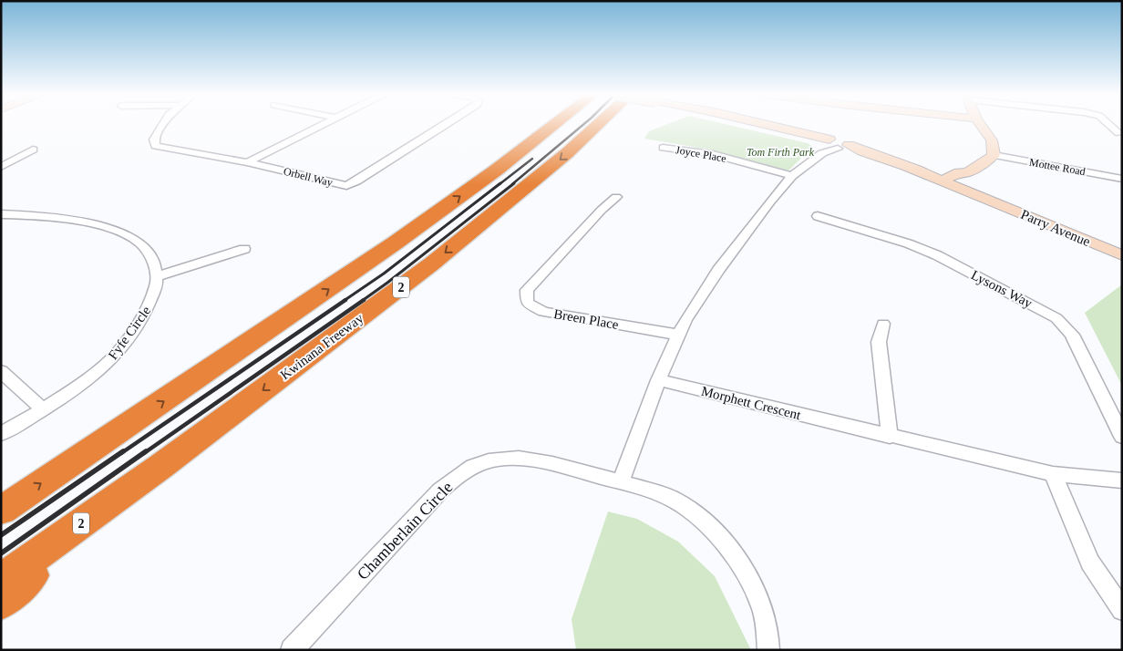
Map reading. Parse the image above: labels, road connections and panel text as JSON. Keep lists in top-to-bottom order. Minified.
{"streets":{"highway":["2","Kwinana Freeway"],"main road":["Parry Avenue"],"street":["Joyce Place","Mottee Road","Orbell Way","Lysons Way","Breen Place","Fyfe Circle","Morphett Crescent","Chamberlain Circle"]},"parks":["Tom Firth Park"]}
